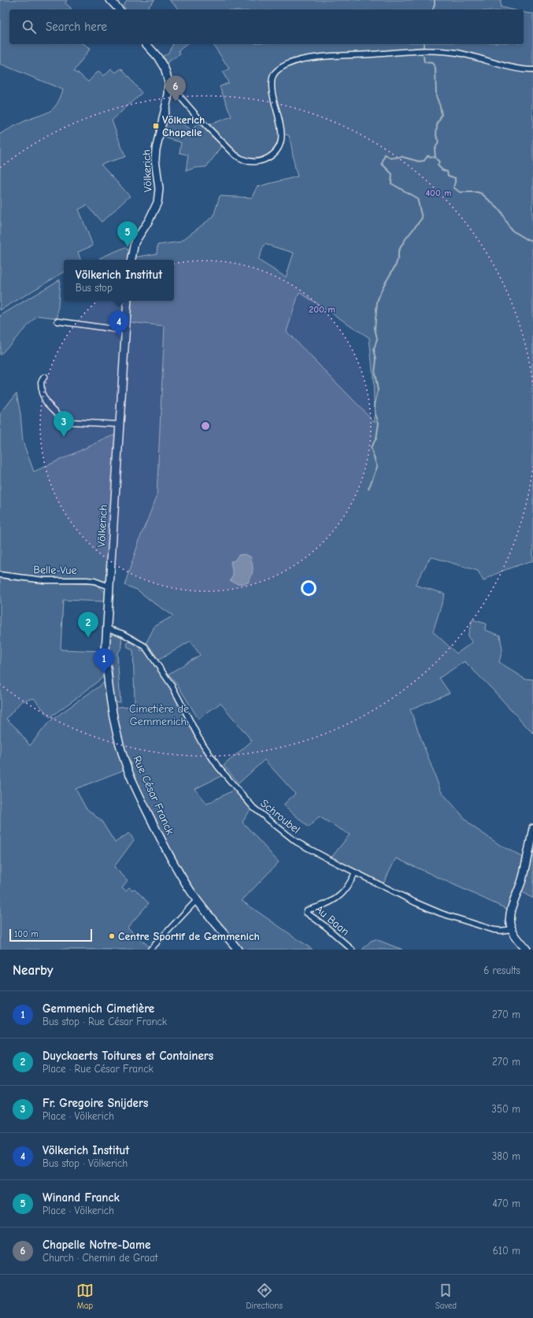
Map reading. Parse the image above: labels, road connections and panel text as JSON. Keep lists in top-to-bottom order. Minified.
{"streets":{"main road":["Völkerich","Rue César Franck"],"street":["Belle-Vue","Schroubel","Au Baan"]},"crossings":[["Völkerich","Belle-Vue"],["Völkerich","Rue César Franck"],["Völkerich","Schroubel"],["Rue César Franck","Schroubel"],["Schroubel","Au Baan"]],"parks":["Cimetière de Gemmenich."],"places":{"transit":["Völkerich Chapelle"],"other":["Centre Sportif de Gemmenich"]},"scale_bar":"100 m","page":{"search":"Search here","pins":["6","5","4","3","2","1"],"popup":["Völkerich Institut","Bus stop"],"scale":"100 m","heading":["Nearby","6 results"],"list":[{"mark":"1","name":"Gemmenich Cimetière","note":"Bus stop · Rue César Franck","value":"270 m"},{"mark":"2","name":"Duyckaerts Toitures et Containers","note":"Place · Rue César Franck","value":"270 m"},{"mark":"3","name":"Fr. Gregoire Snijders","note":"Place · Völkerich","value":"350 m"},{"mark":"4","name":"Völkerich Institut","note":"Bus stop · Völkerich","value":"380 m"},{"mark":"5","name":"Winand Franck","note":"Place · Völkerich","value":"470 m"},{"mark":"6","name":"Chapelle Notre-Dame","note":"Church · Chemin de Graat","value":"610 m"}],"nav":["Map","Directions","Saved"]},"rings":["400 m","200 m"]}
